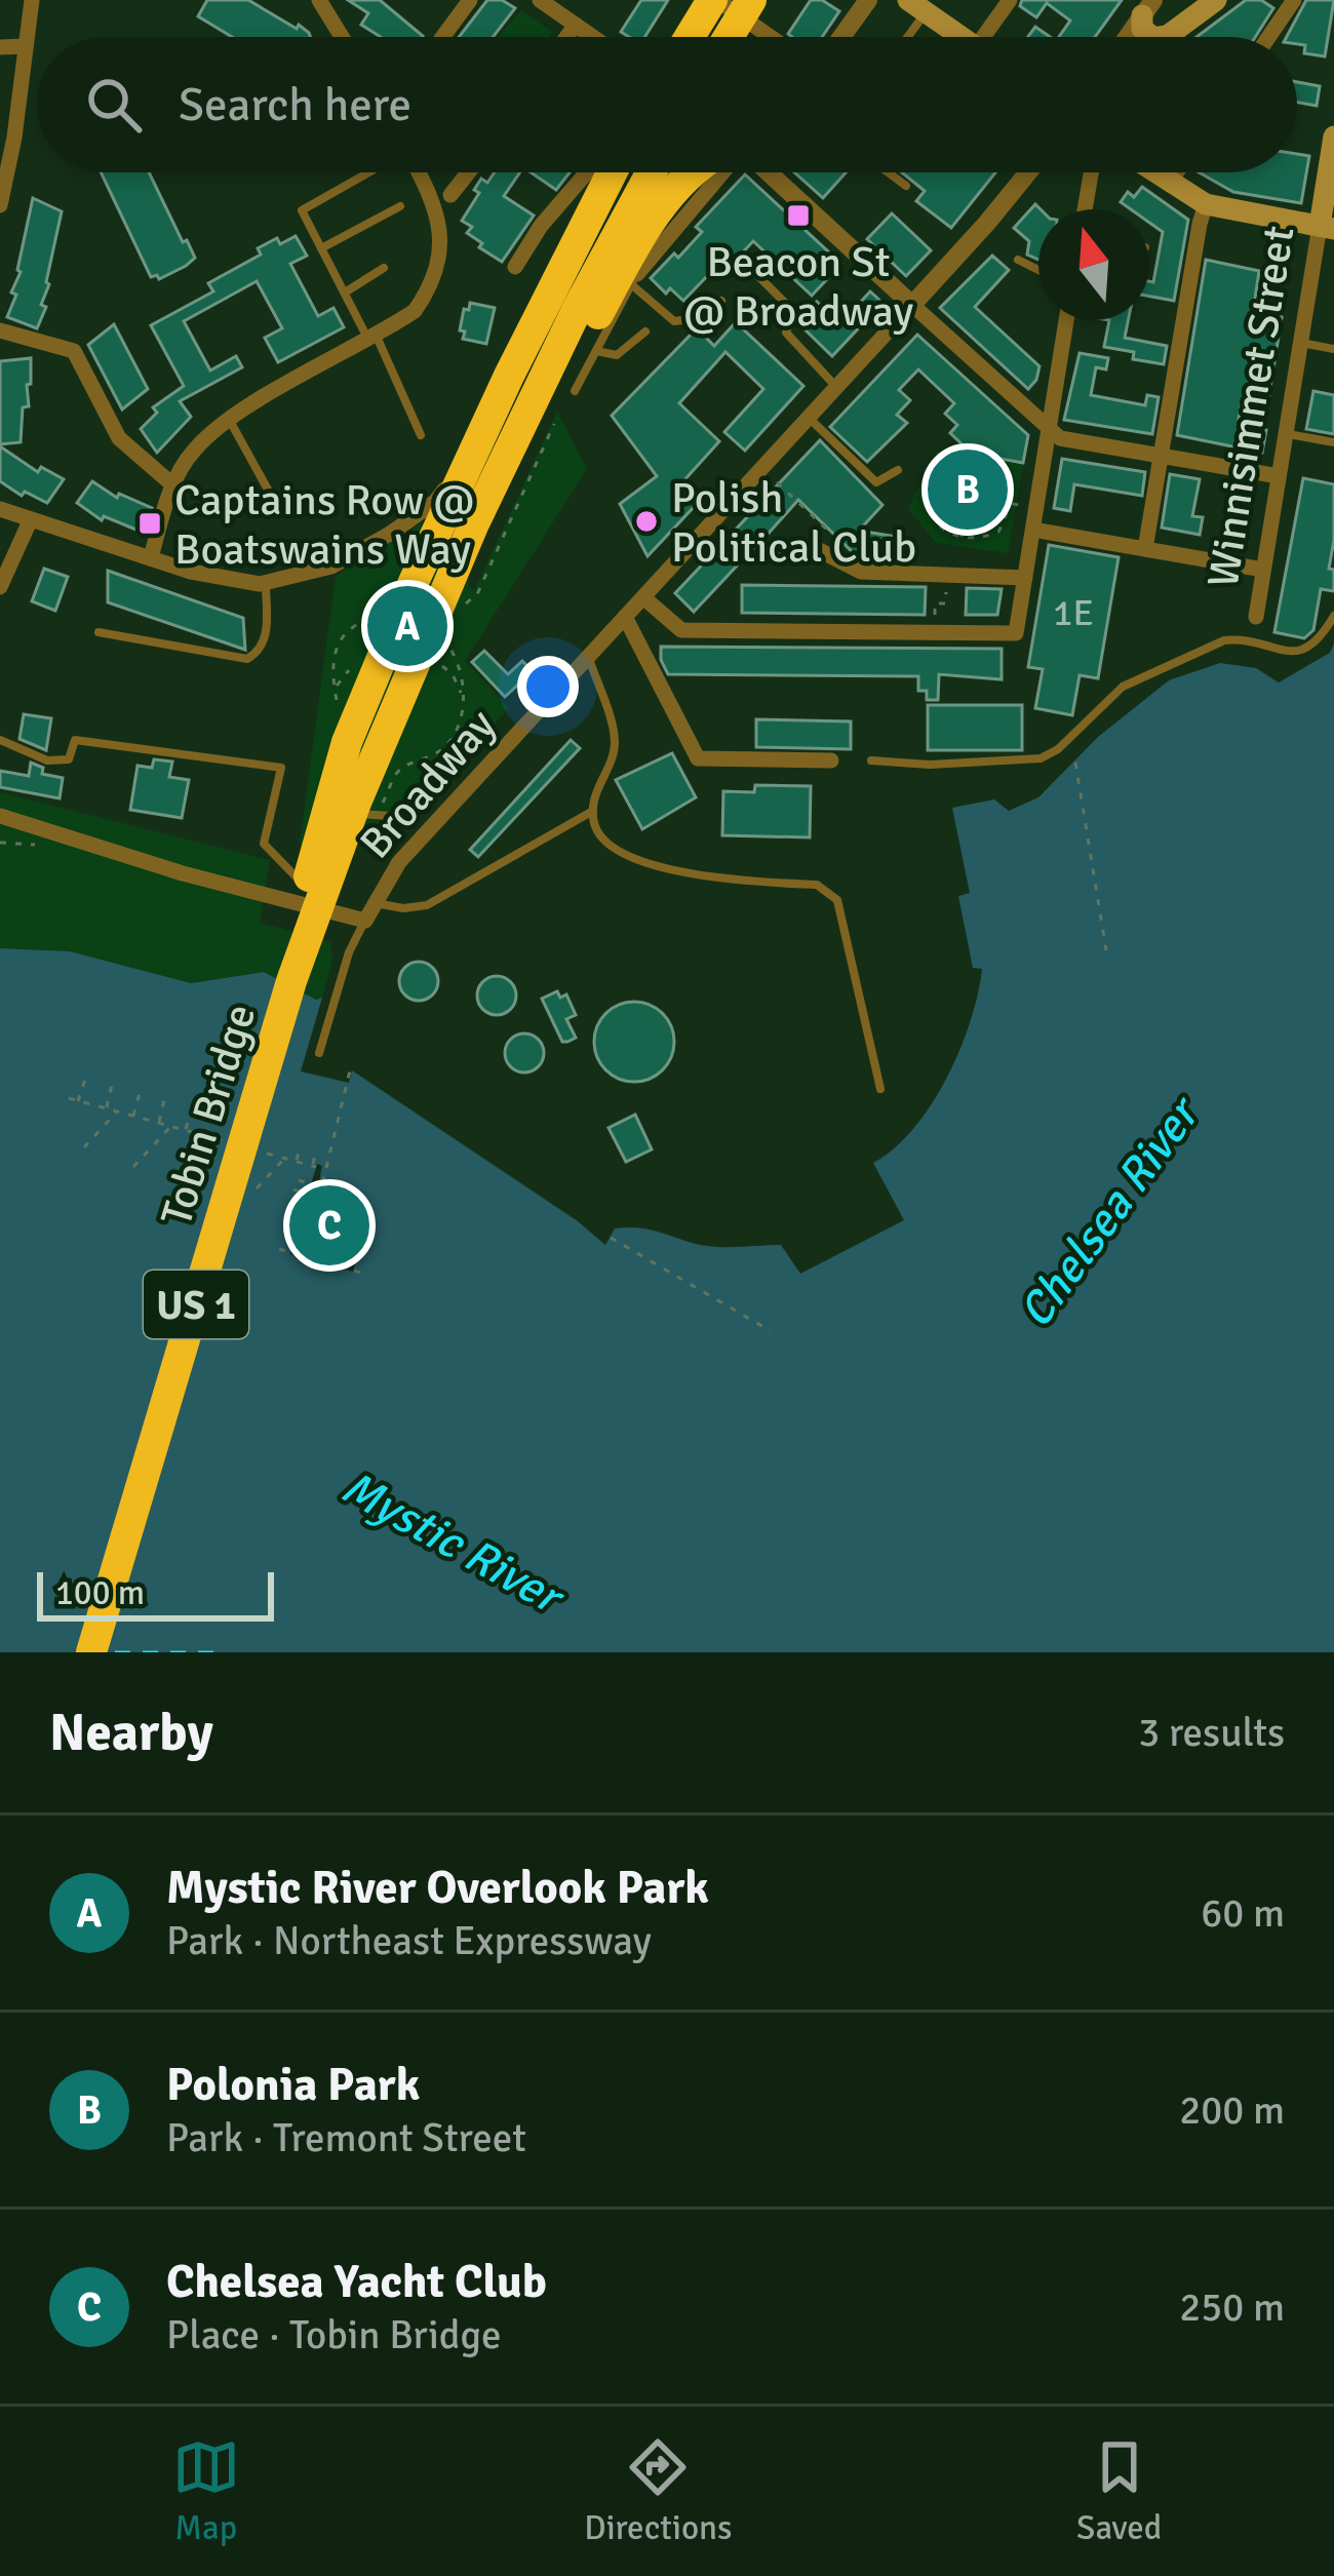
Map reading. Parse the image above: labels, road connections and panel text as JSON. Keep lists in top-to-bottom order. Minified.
{"streets":{"highway":["Tobin Bridge","US 1"],"main road":["Winnisimmet Street"],"street":["Broadway"]},"crossings":[["Tobin Bridge","US 1"]],"water":["Chelsea River","Mystic River"],"places":{"transit":["Beacon St @ Broadway","Captains Row @ Boatswains Way"],"other":["Polish Political Club"]},"house_numbers":["1E"],"scale_bar":"100 m","north":"top","page":{"search":"Search here","pins":["B","A","C"],"scale":"100 m","heading":["Nearby","3 results"],"list":[{"mark":"A","name":"Mystic River Overlook Park","note":"Park · Northeast Expressway","value":"60 m"},{"mark":"B","name":"Polonia Park","note":"Park · Tremont Street","value":"200 m"},{"mark":"C","name":"Chelsea Yacht Club","note":"Place · Tobin Bridge","value":"250 m"}],"nav":["Map","Directions","Saved"]}}
